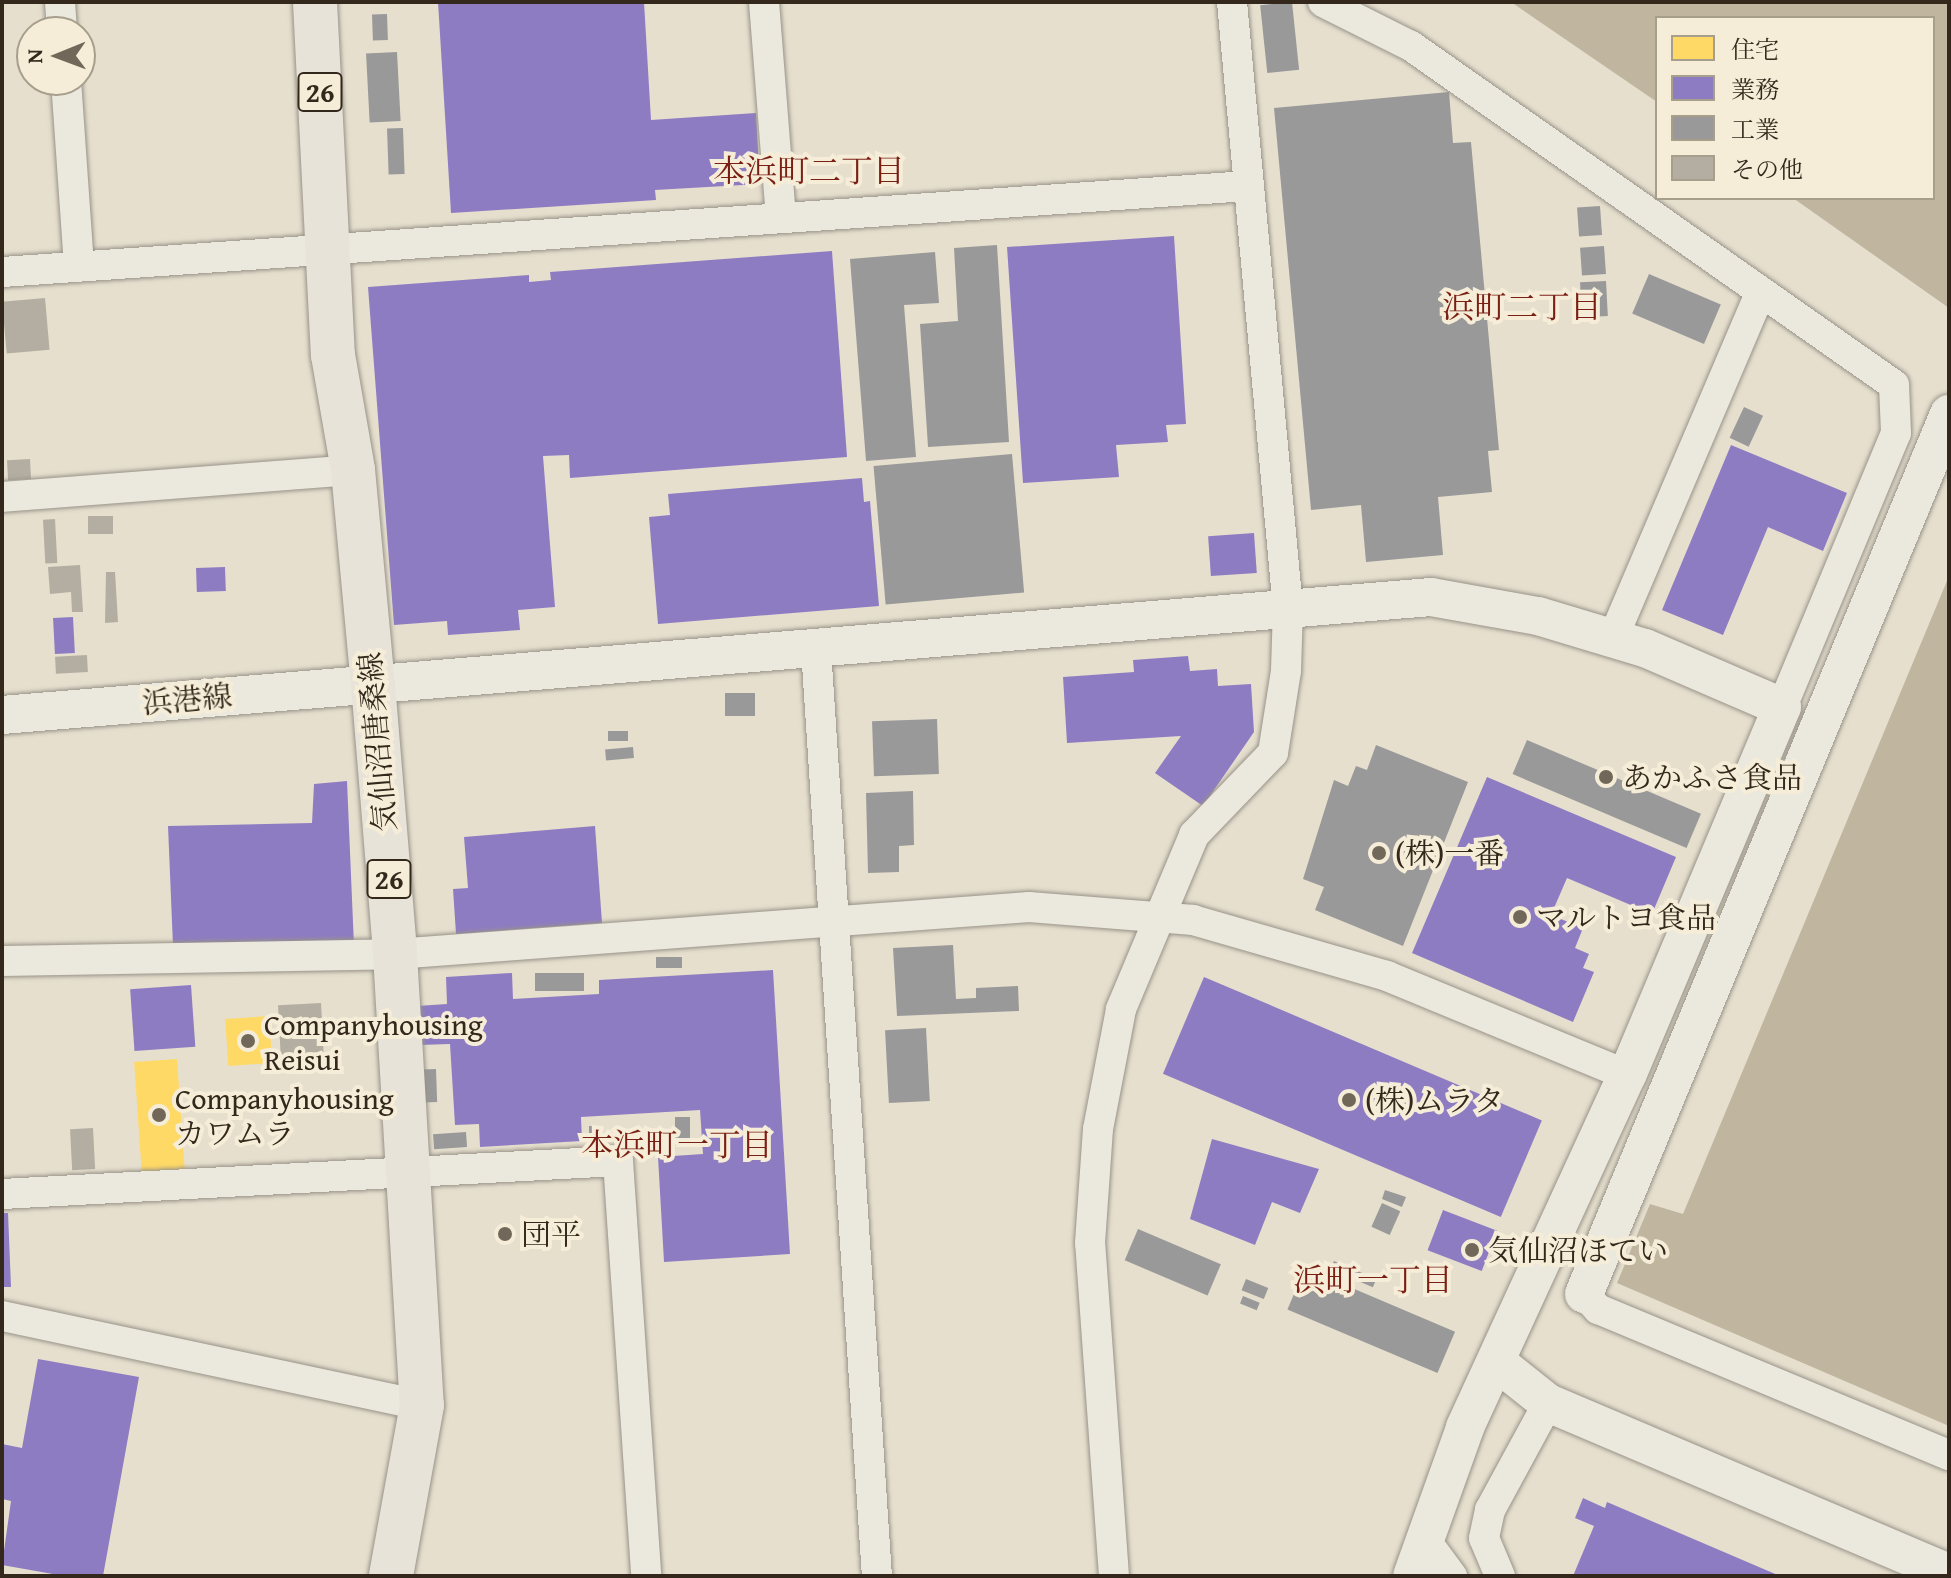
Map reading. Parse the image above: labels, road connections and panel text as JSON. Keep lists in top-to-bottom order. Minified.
{"streets":{"main road":["26","気仙沼唐桑線"],"street":["浜港線"]},"crossings":[["浜港線","気仙沼唐桑線"]],"districts":["本浜町二丁目","浜町二丁目","本浜町一丁目","浜町一丁目"],"places":["あかふさ食品","(株)一番","マルトヨ食品","Companyhousing Reisui","(株)ムラタ","Companyhousing カワムラ","団平","気仙沼ほてい"],"legend":["住宅","業務","工業","その他"],"north":"left"}
